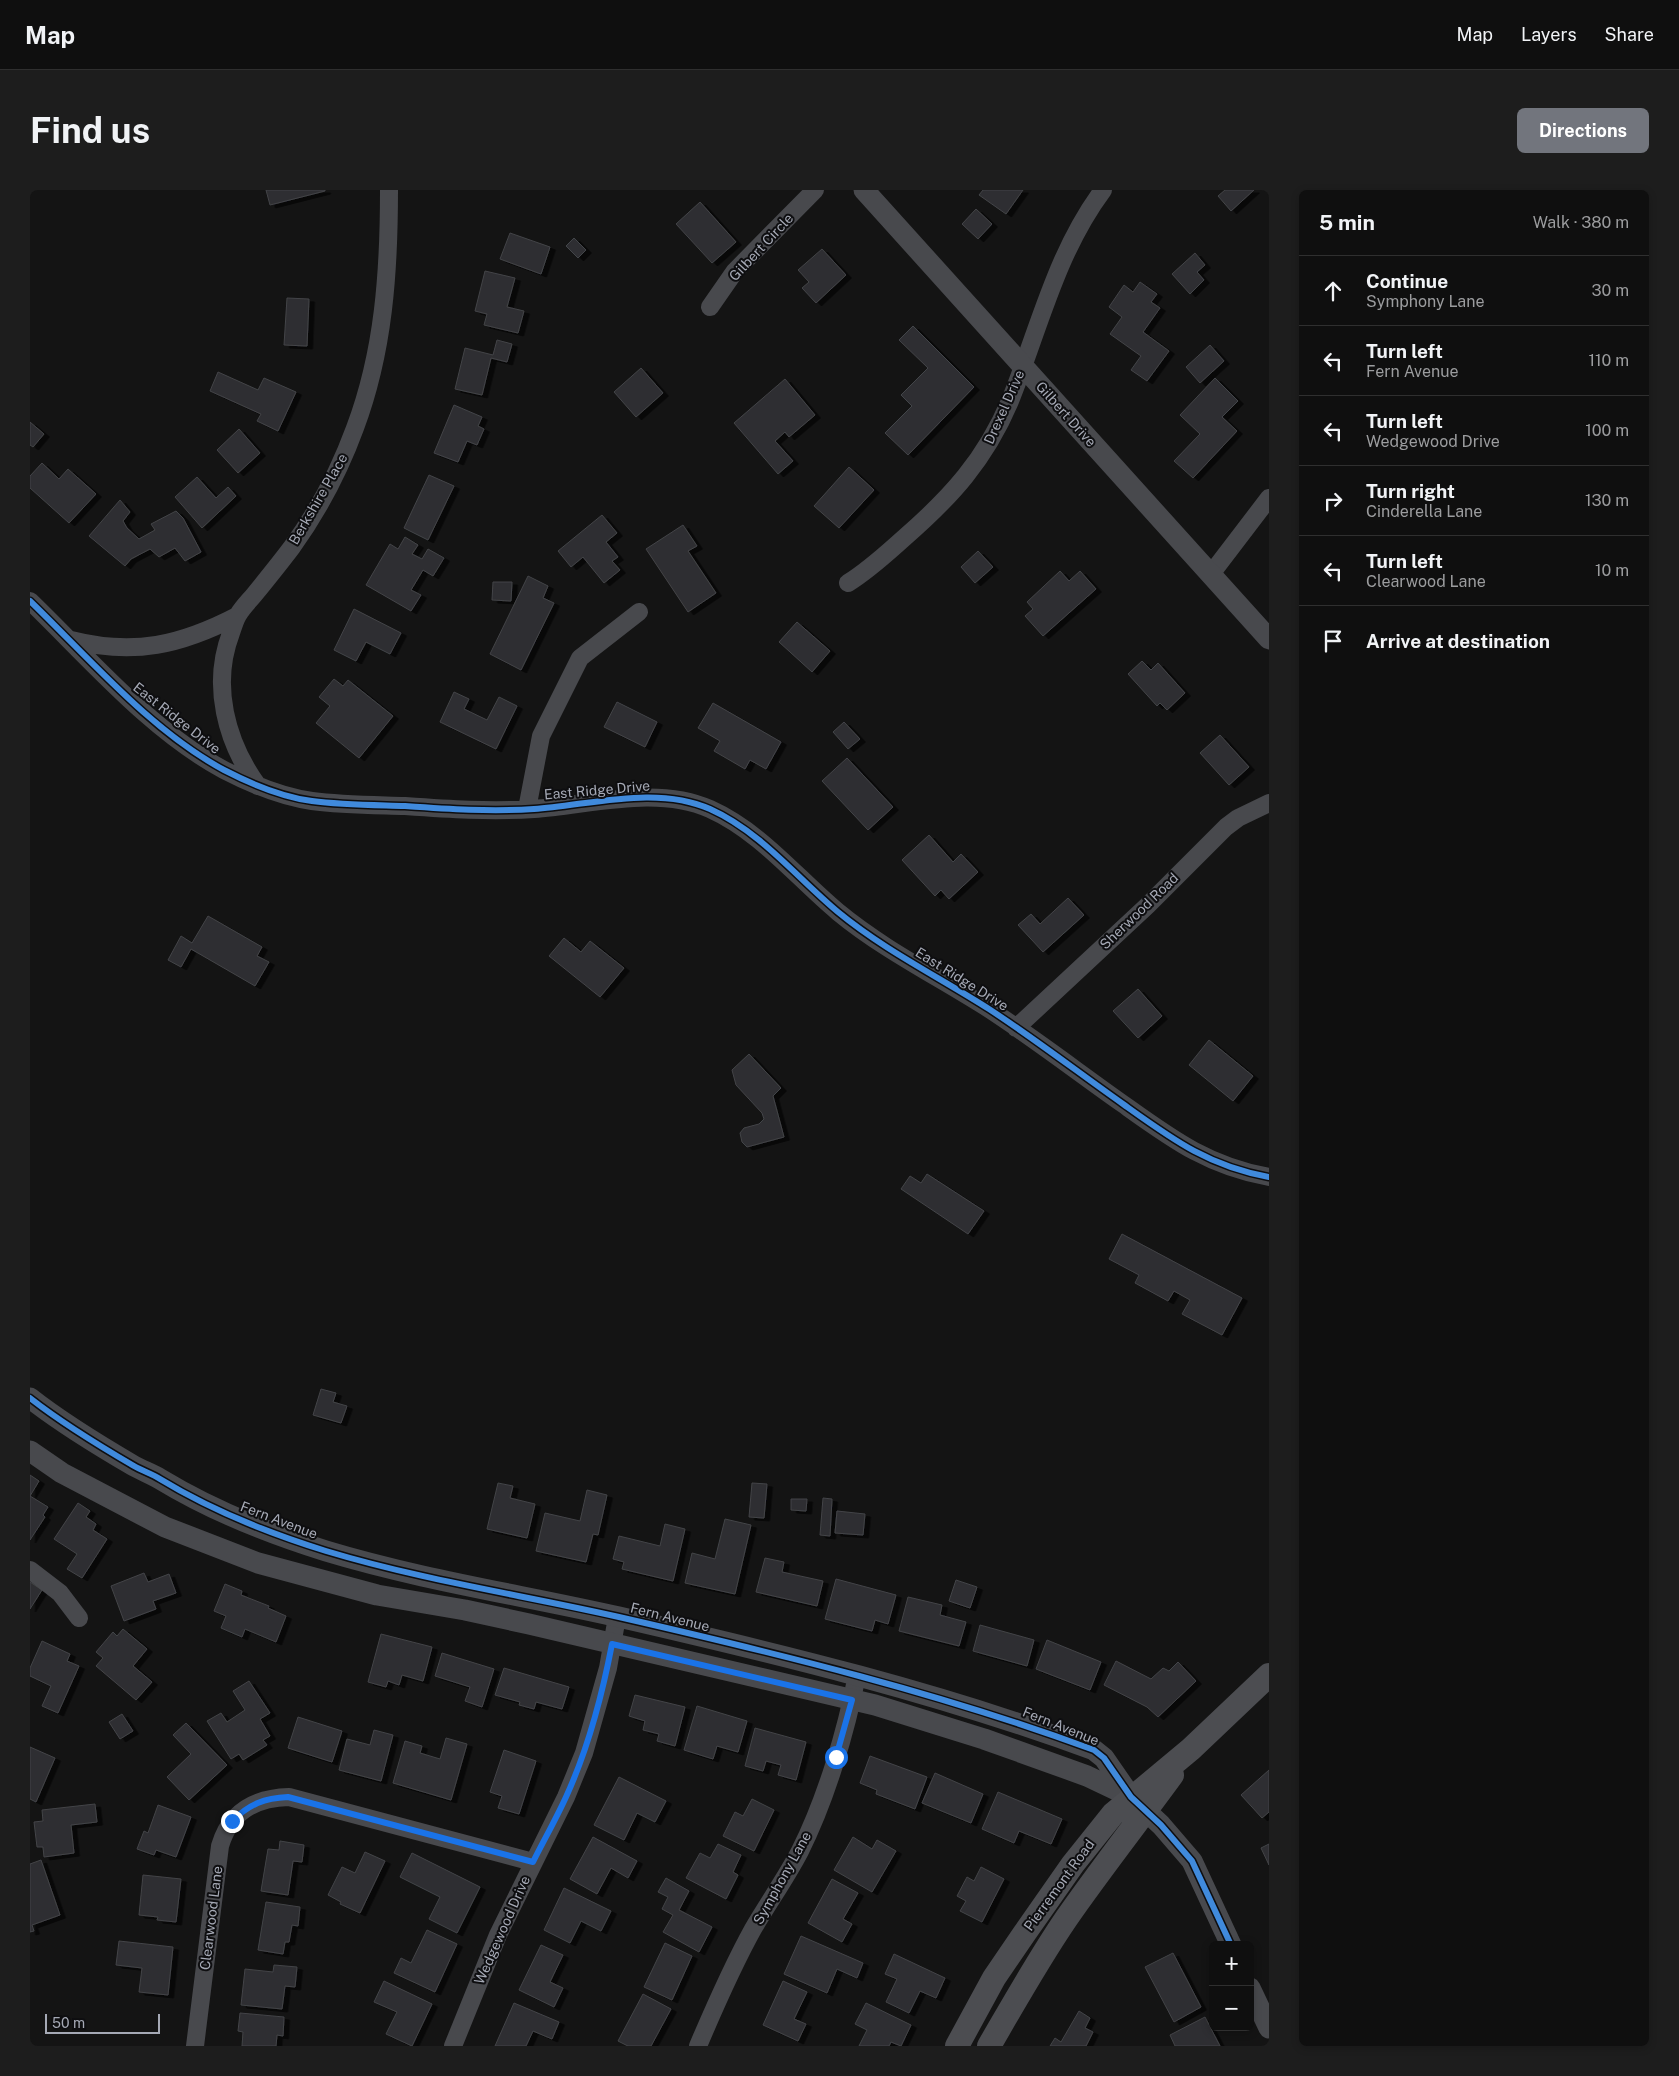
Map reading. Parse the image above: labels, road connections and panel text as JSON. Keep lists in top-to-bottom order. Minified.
{"streets":{"main road":["Pierremont Road"],"street":["Gilbert Circle","Drexel Drive","Gilbert Drive","Berkshire Place","East Ridge Drive","Sherwood Road","Fern Avenue","Symphony Lane","Clearwood Lane","Wedgewood Drive"]},"crossings":[["Drexel Drive","Gilbert Drive"],["Berkshire Place","East Ridge Drive"],["East Ridge Drive","Sherwood Road"],["Fern Avenue","Symphony Lane"],["Fern Avenue","Pierremont Road"],["Fern Avenue","Wedgewood Drive"],["Clearwood Lane","Wedgewood Drive"]],"scale_bar":"50 m","page":{"header":"Map","nav":["Map","Layers","Share"],"buttons":"Directions","title":"Find us","heading":["5 min","Walk · 380 m"],"list":[["Continue","Symphony Lane","30 m"],["Turn left","Fern Avenue","110 m"],["Turn left","Wedgewood Drive","100 m"],["Turn right","Cinderella Lane","130 m"],["Turn left","Clearwood Lane","10 m"],"Arrive at destination"],"map_buttons":["+","−"],"scale":"50 m"}}
